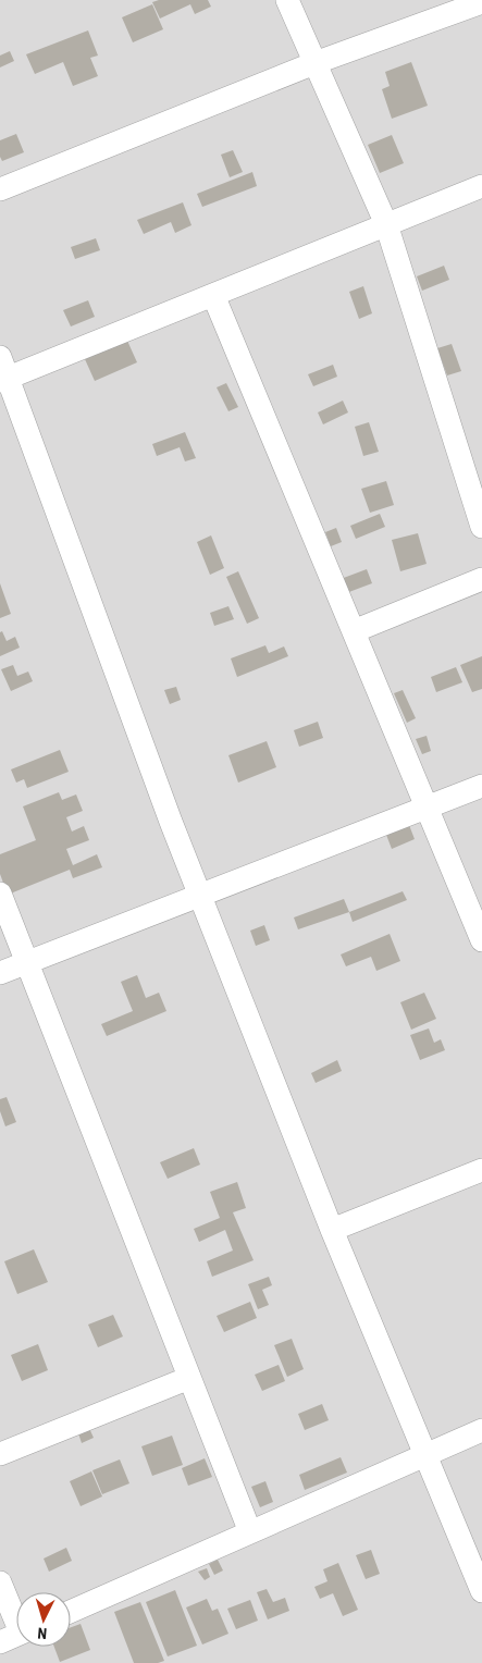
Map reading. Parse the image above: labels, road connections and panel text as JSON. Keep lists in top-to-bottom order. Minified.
{"north":"bottom"}
